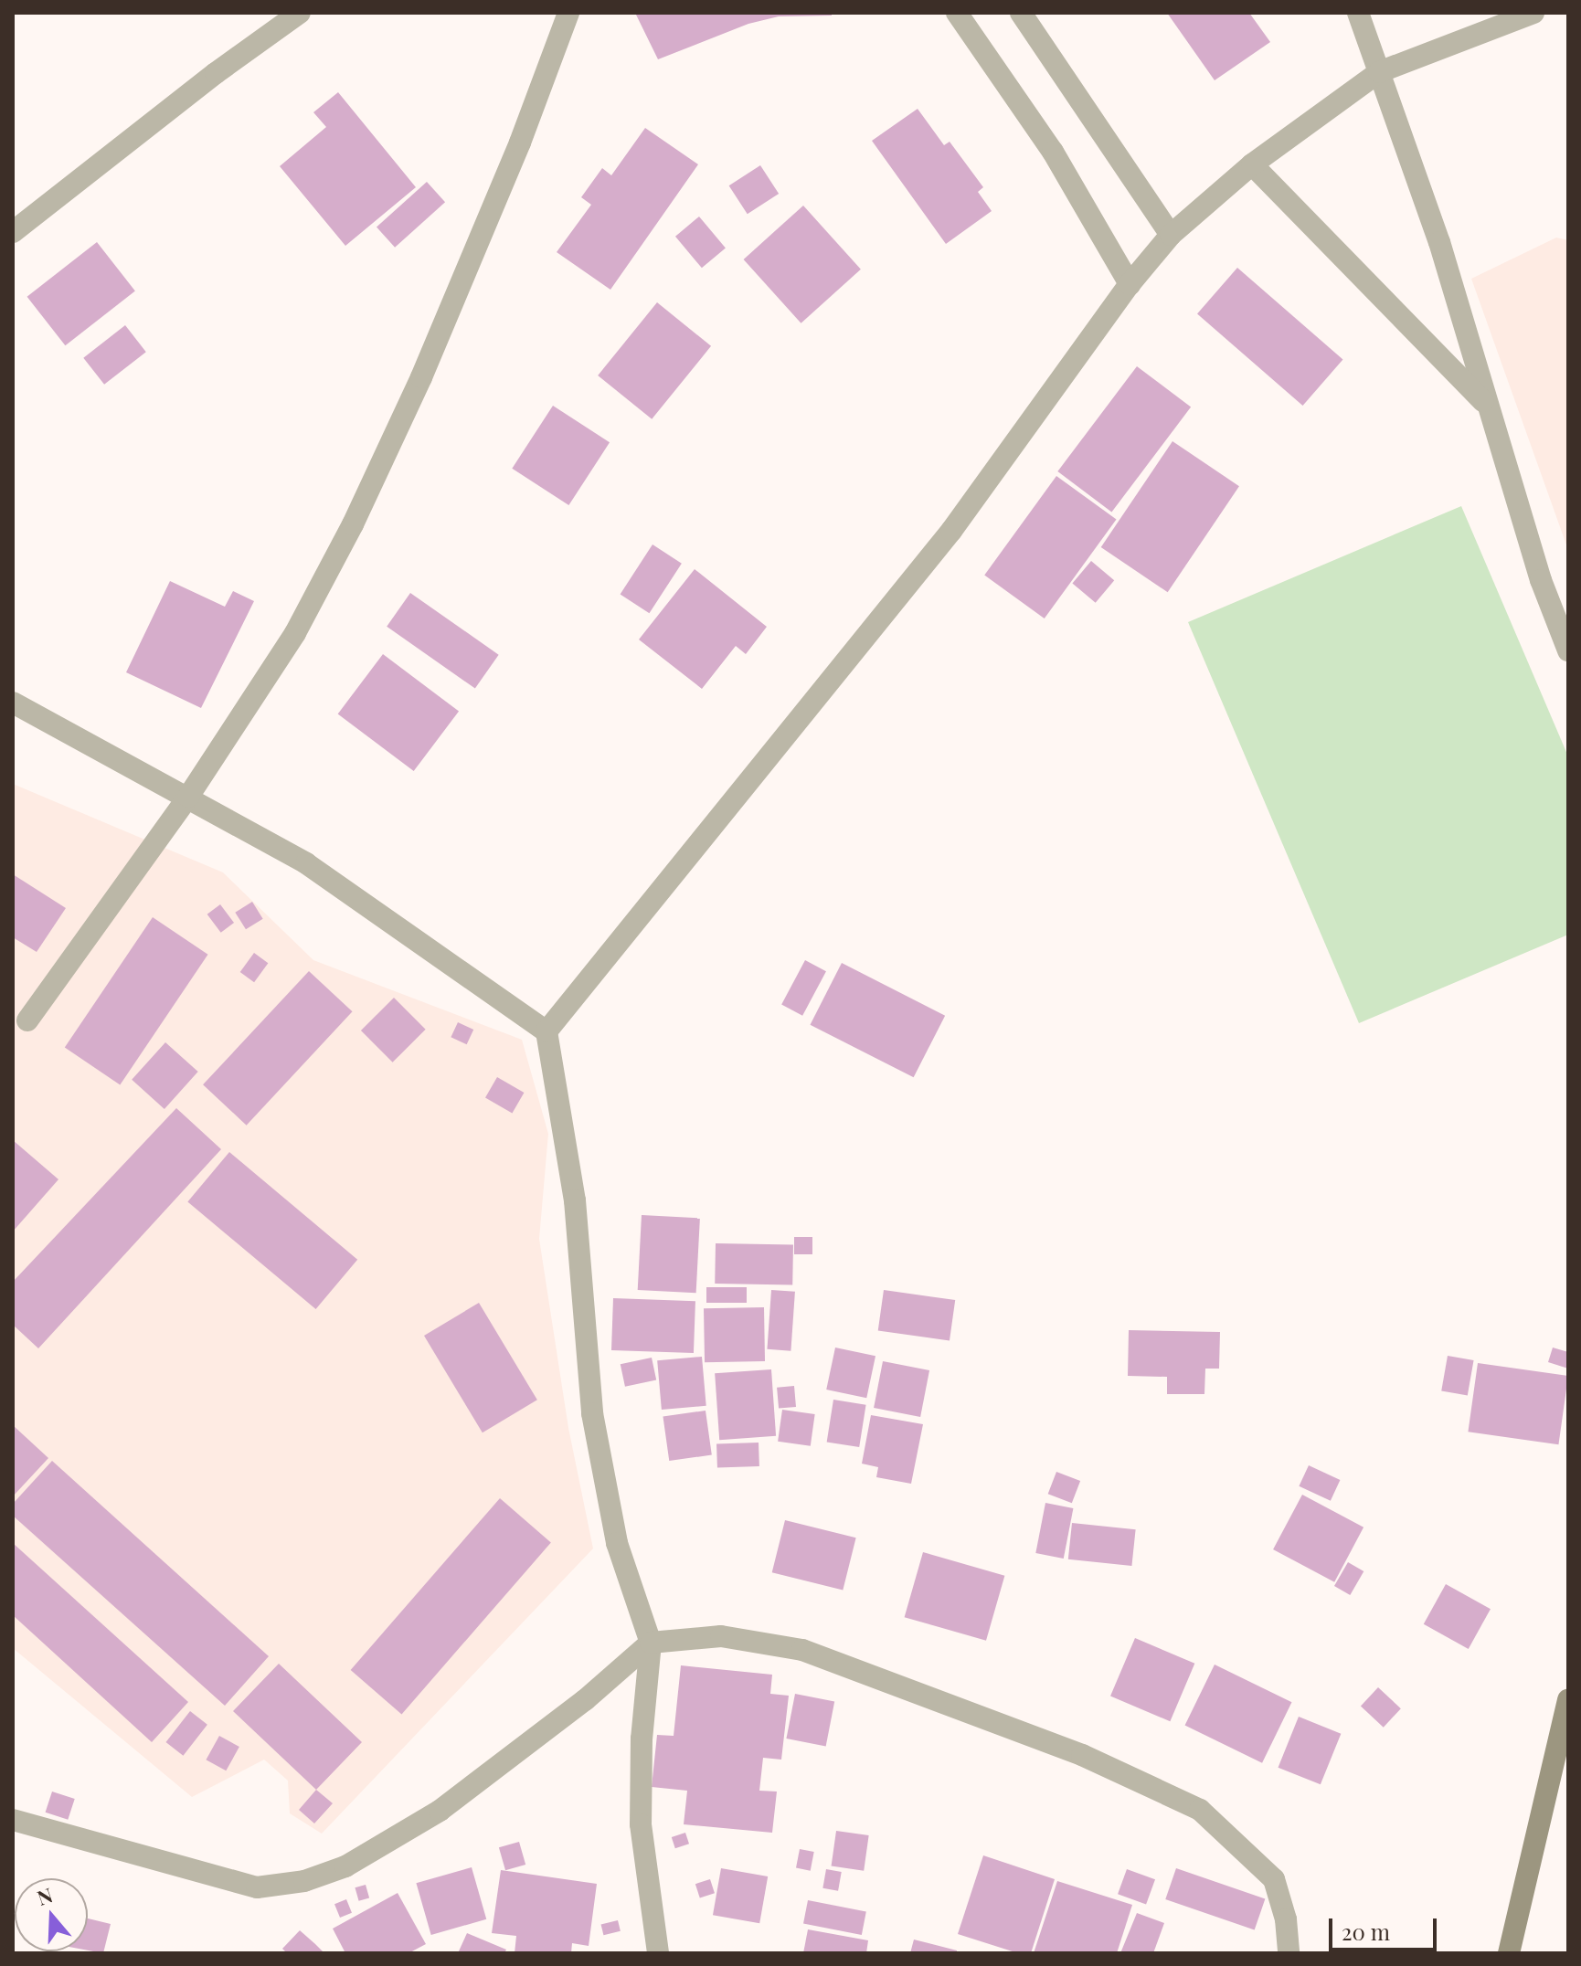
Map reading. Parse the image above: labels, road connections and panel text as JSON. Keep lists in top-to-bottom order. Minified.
{"scale_bar":"20 m","north":"top"}
